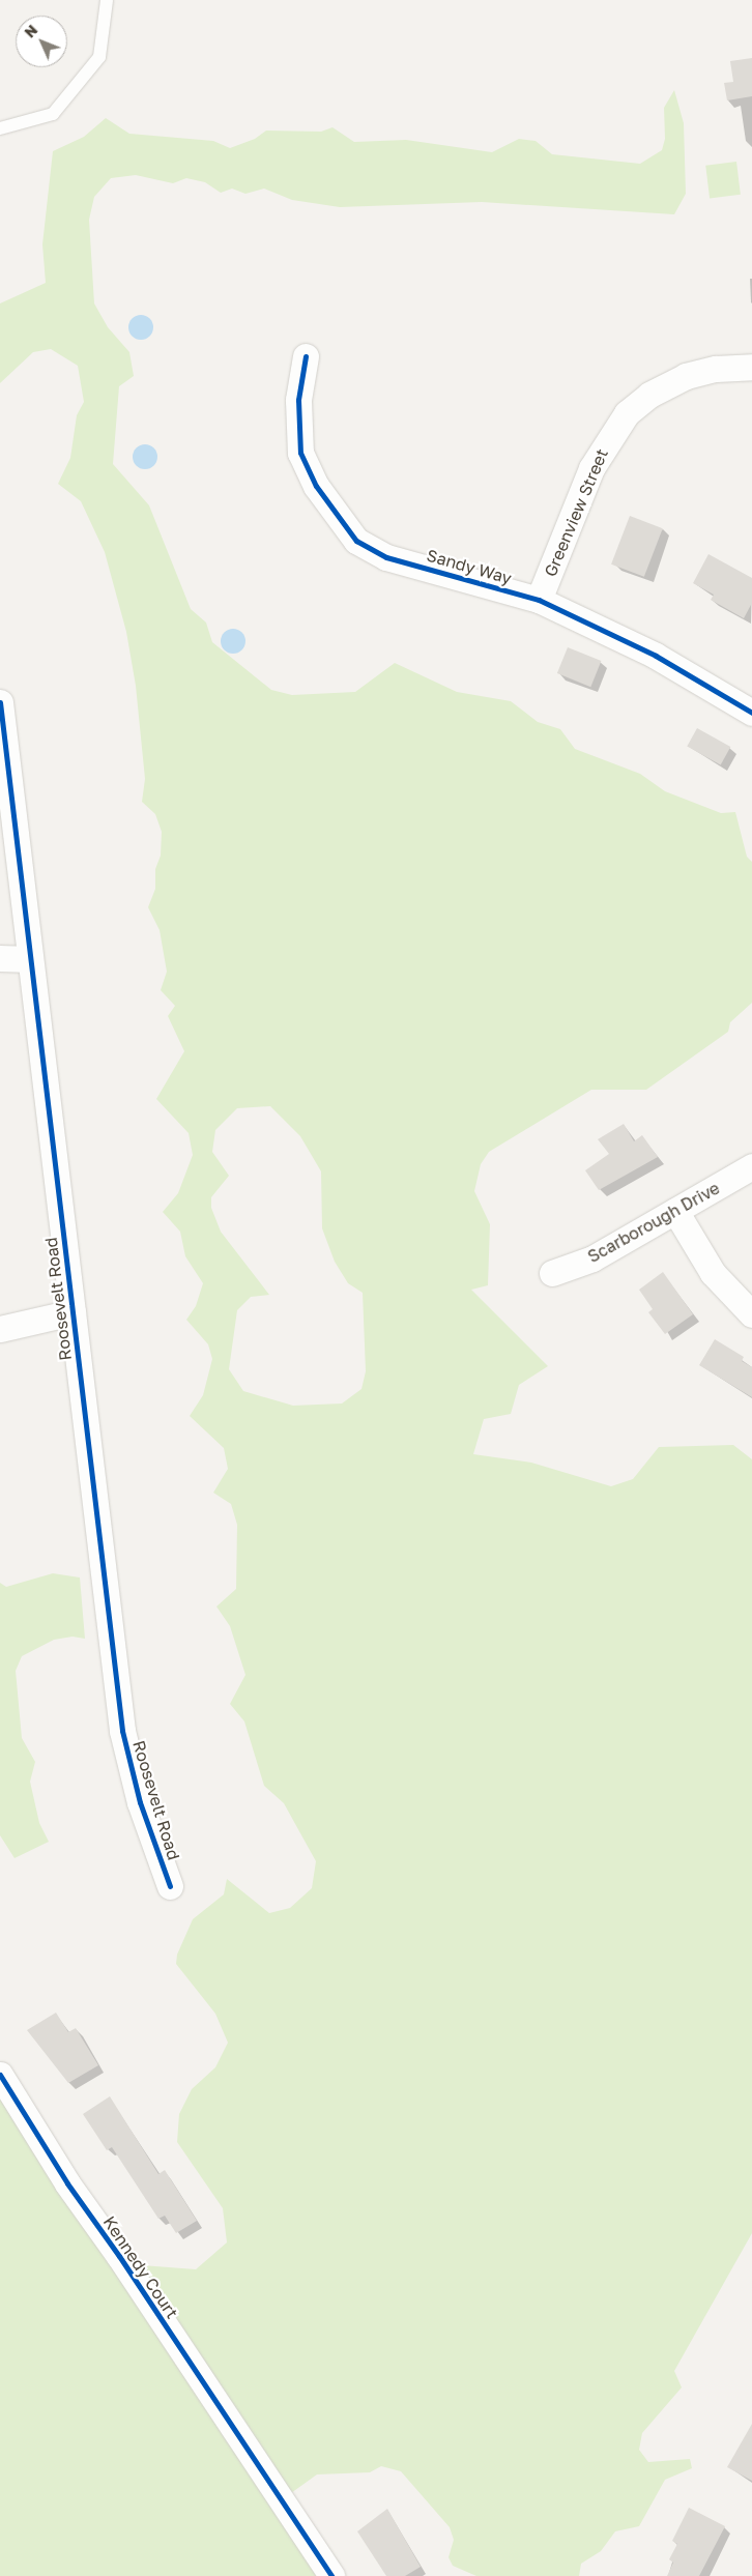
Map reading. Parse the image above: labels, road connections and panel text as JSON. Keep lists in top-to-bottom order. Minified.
{"streets":{"street":["Greenview Street","Sandy Way","Scarborough Drive","Roosevelt Road","Kennedy Court"]},"crossings":[["Greenview Street","Sandy Way"]],"north":"top left"}
